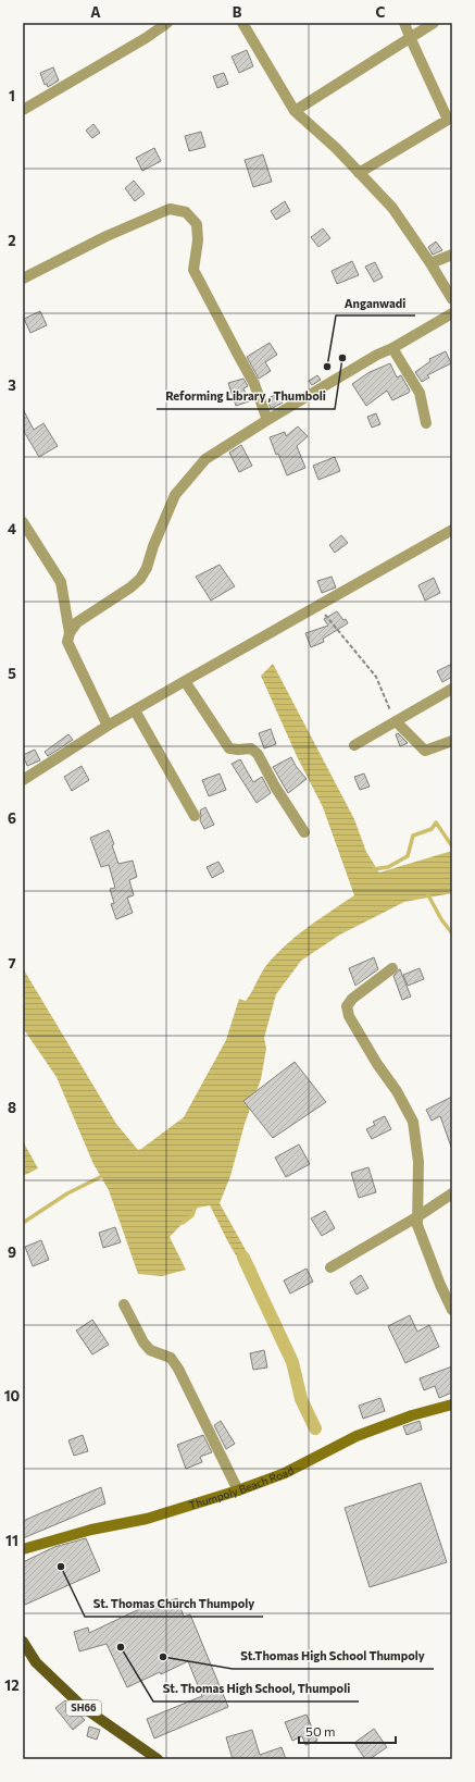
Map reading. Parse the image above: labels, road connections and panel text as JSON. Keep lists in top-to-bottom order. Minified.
{"streets":{"main road":["Thumpoly Beach Road","SH66"]},"places":["Reforming Library , Thumboli","Anganwadi","St. Thomas Church Thumpoly","St. Thomas High School, Thumpoli","St.Thomas High School Thumpoly"],"scale_bar":"50 m","grid":{"columns":["A","B","C"],"rows":["1","2","3","4","5","6","7","8","9","10","11","12"]}}
